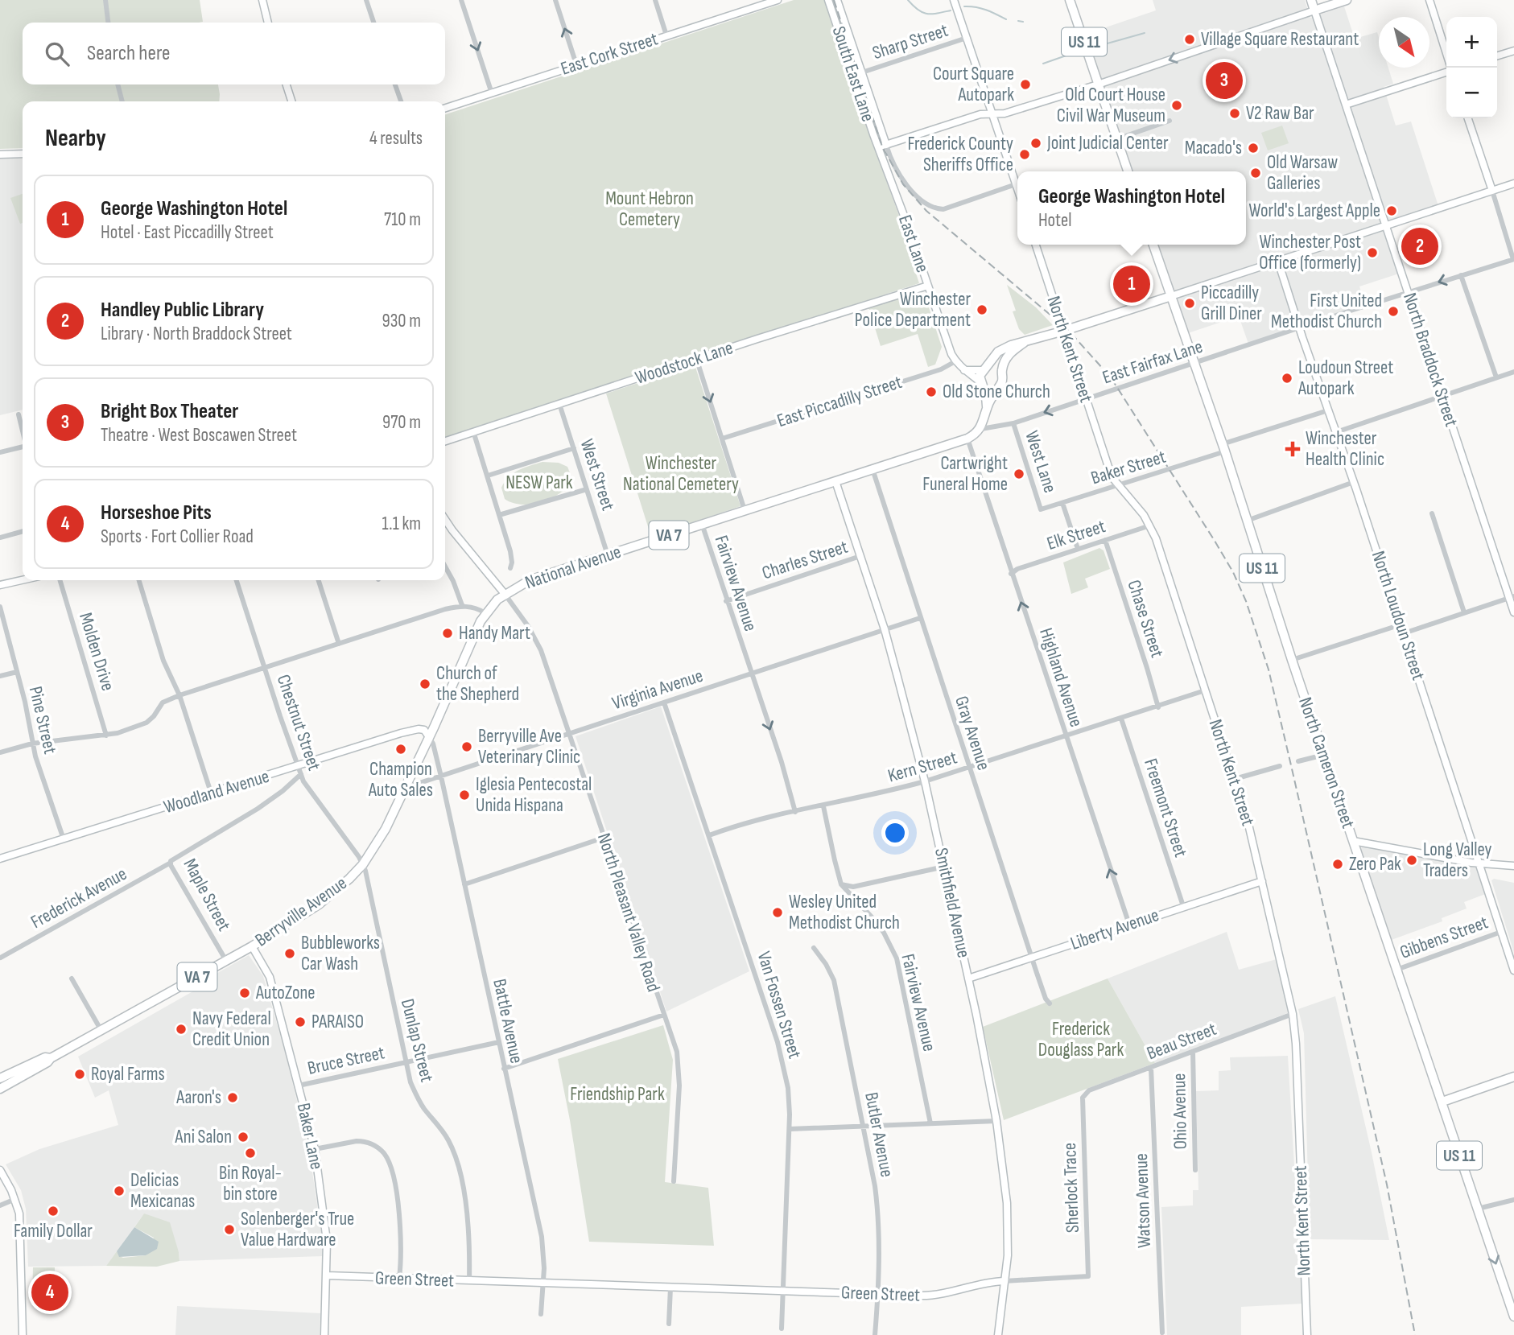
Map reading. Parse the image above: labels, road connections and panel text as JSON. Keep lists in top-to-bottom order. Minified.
{"streets":{"main road":["US 11","East Lane","VA 7","National Avenue","North Cameron Street","Berryville Avenue"],"street":["Sharp Street","East Cork Street","South East Lane","North Kent Street","North Braddock Street","East Fairfax Lane","Woodstock Lane","East Piccadilly Street","West Lane","Baker Street","West Street","Elk Street","Charles Street","Fairview Avenue","North Loudoun Street","Chase Street","Molden Drive","Highland Avenue","Virginia Avenue","Pine Street","Chestnut Street","Gray Avenue","Kern Street","Woodland Avenue","Freemont Street","Maple Street","Frederick Avenue","Smithfield Avenue","North Pleasant Valley Road","Liberty Avenue","Gibbens Street","Van Fossen Street","Battle Avenue","Dunlap Street","Beau Street","Bruce Street","Ohio Avenue","Butler Avenue","Baker Lane","Sherlock Trace","Watson Avenue","Green Street"]},"crossings":[["Sharp Street","South East Lane"],["South East Lane","East Lane"],["East Lane","Woodstock Lane"],["East Lane","East Piccadilly Street"],["North Kent Street","East Fairfax Lane"],["North Kent Street","Baker Street"],["North Kent Street","Elk Street"],["North Kent Street","Kern Street"],["North Kent Street","Liberty Avenue"],["North Kent Street","Beau Street"],["North Braddock Street","East Fairfax Lane"],["East Fairfax Lane","West Lane"],["East Fairfax Lane","VA 7"],["East Fairfax Lane","North Loudoun Street"],["East Fairfax Lane","North Cameron Street"],["Woodstock Lane","West Street"],["West Lane","Baker Street"],["Baker Street","North Loudoun Street"],["Baker Street","North Cameron Street"],["West Street","National Avenue"],["VA 7","National Avenue"],["VA 7","Highland Avenue"],["Elk Street","Chase Street"],["Elk Street","Highland Avenue"],["Charles Street","Fairview Avenue"],["Charles Street","Smithfield Avenue"],["National Avenue","Fairview Avenue"],["National Avenue","Highland Avenue"],["National Avenue","Gray Avenue"],["National Avenue","Smithfield Avenue"],["National Avenue","Berryville Avenue"],["National Avenue","North Pleasant Valley Road"],["Fairview Avenue","Virginia Avenue"],["Fairview Avenue","Kern Street"],["North Loudoun Street","Gibbens Street"],["Chase Street","Kern Street"],["Highland Avenue","Kern Street"],["Highland Avenue","Liberty Avenue"],["Virginia Avenue","Gray Avenue"],["Virginia Avenue","Smithfield Avenue"],["Virginia Avenue","Berryville Avenue"],["Virginia Avenue","North Pleasant Valley Road"],["Virginia Avenue","Van Fossen Street"],["Virginia Avenue","Battle Avenue"],["Pine Street","Woodland Avenue"],["Chestnut Street","Woodland Avenue"],["Chestnut Street","Maple Street"],["Chestnut Street","Berryville Avenue"],["Chestnut Street","Dunlap Street"],["Gray Avenue","Kern Street"],["Gray Avenue","Liberty Avenue"],["North Cameron Street","Gibbens Street"],["Kern Street","Freemont Street"],["Kern Street","Smithfield Avenue"],["Kern Street","Van Fossen Street"],["Woodland Avenue","Berryville Avenue"],["Woodland Avenue","Battle Avenue"],["Freemont Street","Liberty Avenue"],["Maple Street","Frederick Avenue"],["Maple Street","Berryville Avenue"],["Smithfield Avenue","Liberty Avenue"],["Smithfield Avenue","Green Street"],["Berryville Avenue","Battle Avenue"],["Berryville Avenue","Dunlap Street"],["Berryville Avenue","Baker Lane"],["Van Fossen Street","Green Street"],["Battle Avenue","Bruce Street"],["Battle Avenue","Green Street"],["Dunlap Street","Bruce Street"],["Dunlap Street","Green Street"],["Beau Street","Ohio Avenue"],["Beau Street","Sherlock Trace"],["Beau Street","Watson Avenue"],["Bruce Street","Baker Lane"],["Butler Avenue","Green Street"],["Baker Lane","Green Street"],["Sherlock Trace","Green Street"]],"one_way":["Highland Avenue"],"parks":["Mount Hebron Cemetery","Winchester National Cemetery","NESW Park","Frederick Douglass Park","Friendship Park"],"places":{"other":["Village Square Restaurant","Court Square Autopark","Old Court House Civil War Museum","V2 Raw Bar","Joint Judicial Center","Macado's","Frederick County Sheriffs Office","Old Warsaw Galleries","World's Largest Apple","Winchester Post Office (formerly)","Piccadilly Grill Diner","Winchester Police Department","First United Methodist Church","Loudoun Street Autopark","Old Stone Church","Cartwright Funeral Home","Handy Mart","Church of the Shepherd","Berryville Ave Veterinary Clinic","Champion Auto Sales","Iglesia Pentecostal Unida Hispana","Long Valley Traders","Zero Pak","Wesley United Methodist Church","Bubbleworks Car Wash","AutoZone","PARAISO","Navy Federal Credit Union","Royal Farms","Aaron's","Ani Salon","Bin Royal- bin store","Delicias Mexicanas","Family Dollar","Solenberger's True Value Hardware"],"health":["Winchester Health Clinic"]},"north":"bottom right","page":{"map_buttons":["+","−"],"search":"Search here","pins":["3","2","1","4"],"heading":["Nearby","4 results"],"popup":["George Washington Hotel","Hotel"],"list":[{"mark":"1","name":"George Washington Hotel","note":"Hotel · East Piccadilly Street","value":"710 m"},{"mark":"2","name":"Handley Public Library","note":"Library · North Braddock Street","value":"930 m"},{"mark":"3","name":"Bright Box Theater","note":"Theatre · West Boscawen Street","value":"970 m"},{"mark":"4","name":"Horseshoe Pits","note":"Sports · Fort Collier Road","value":"1.1 km"}]}}
